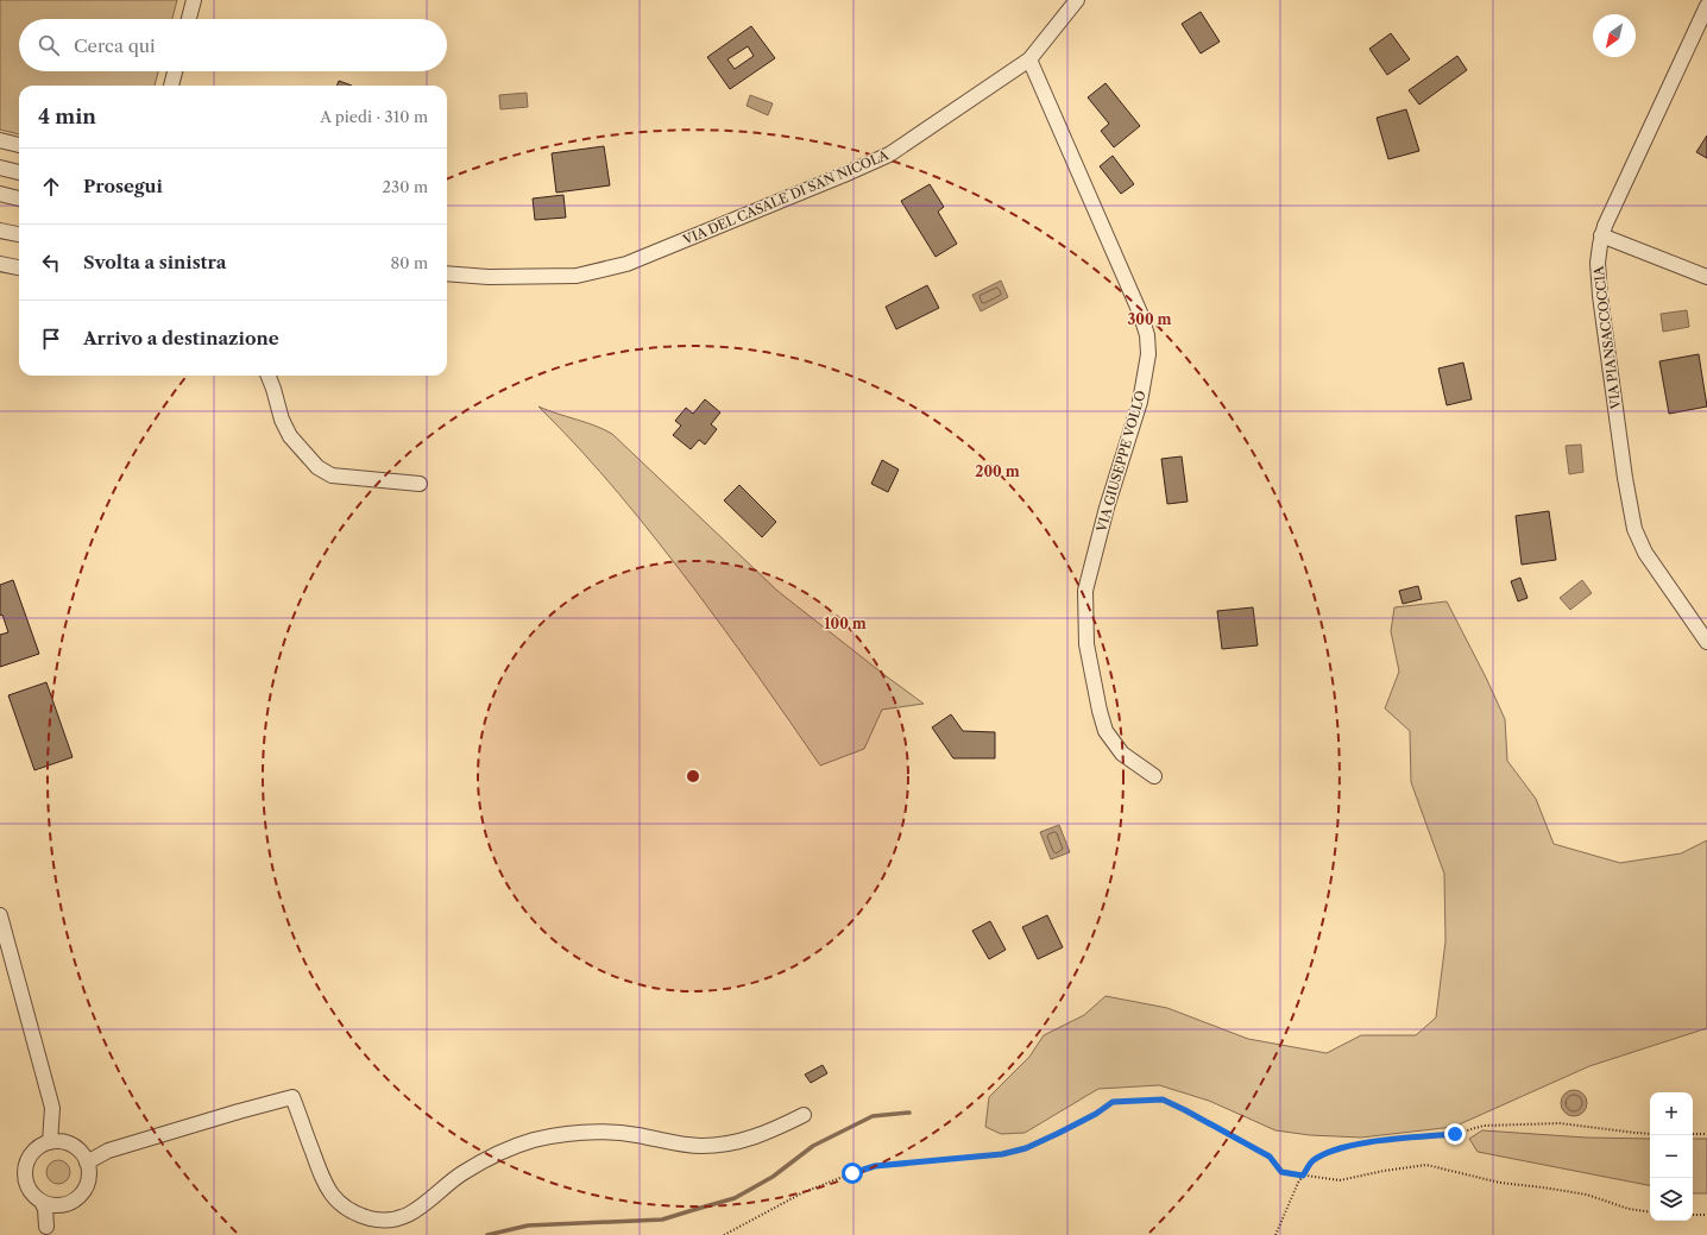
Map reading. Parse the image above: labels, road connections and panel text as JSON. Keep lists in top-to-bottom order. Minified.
{"streets":{"street":["VIA DEL CASALE DI SAN NICOLA","VIA PIANSACCOCCIA","VIA GIUSEPPE VOLLO"]},"crossings":[["VIA DEL CASALE DI SAN NICOLA","VIA GIUSEPPE VOLLO"]],"north":"bottom left","page":{"search":"Cerca qui","heading":["4 min","A piedi · 310 m"],"list":[["Prosegui","230 m"],["Svolta a sinistra","80 m"],"Arrivo a destinazione"],"map_buttons":["+","−"]},"rings":["300 m","200 m","100 m"]}
